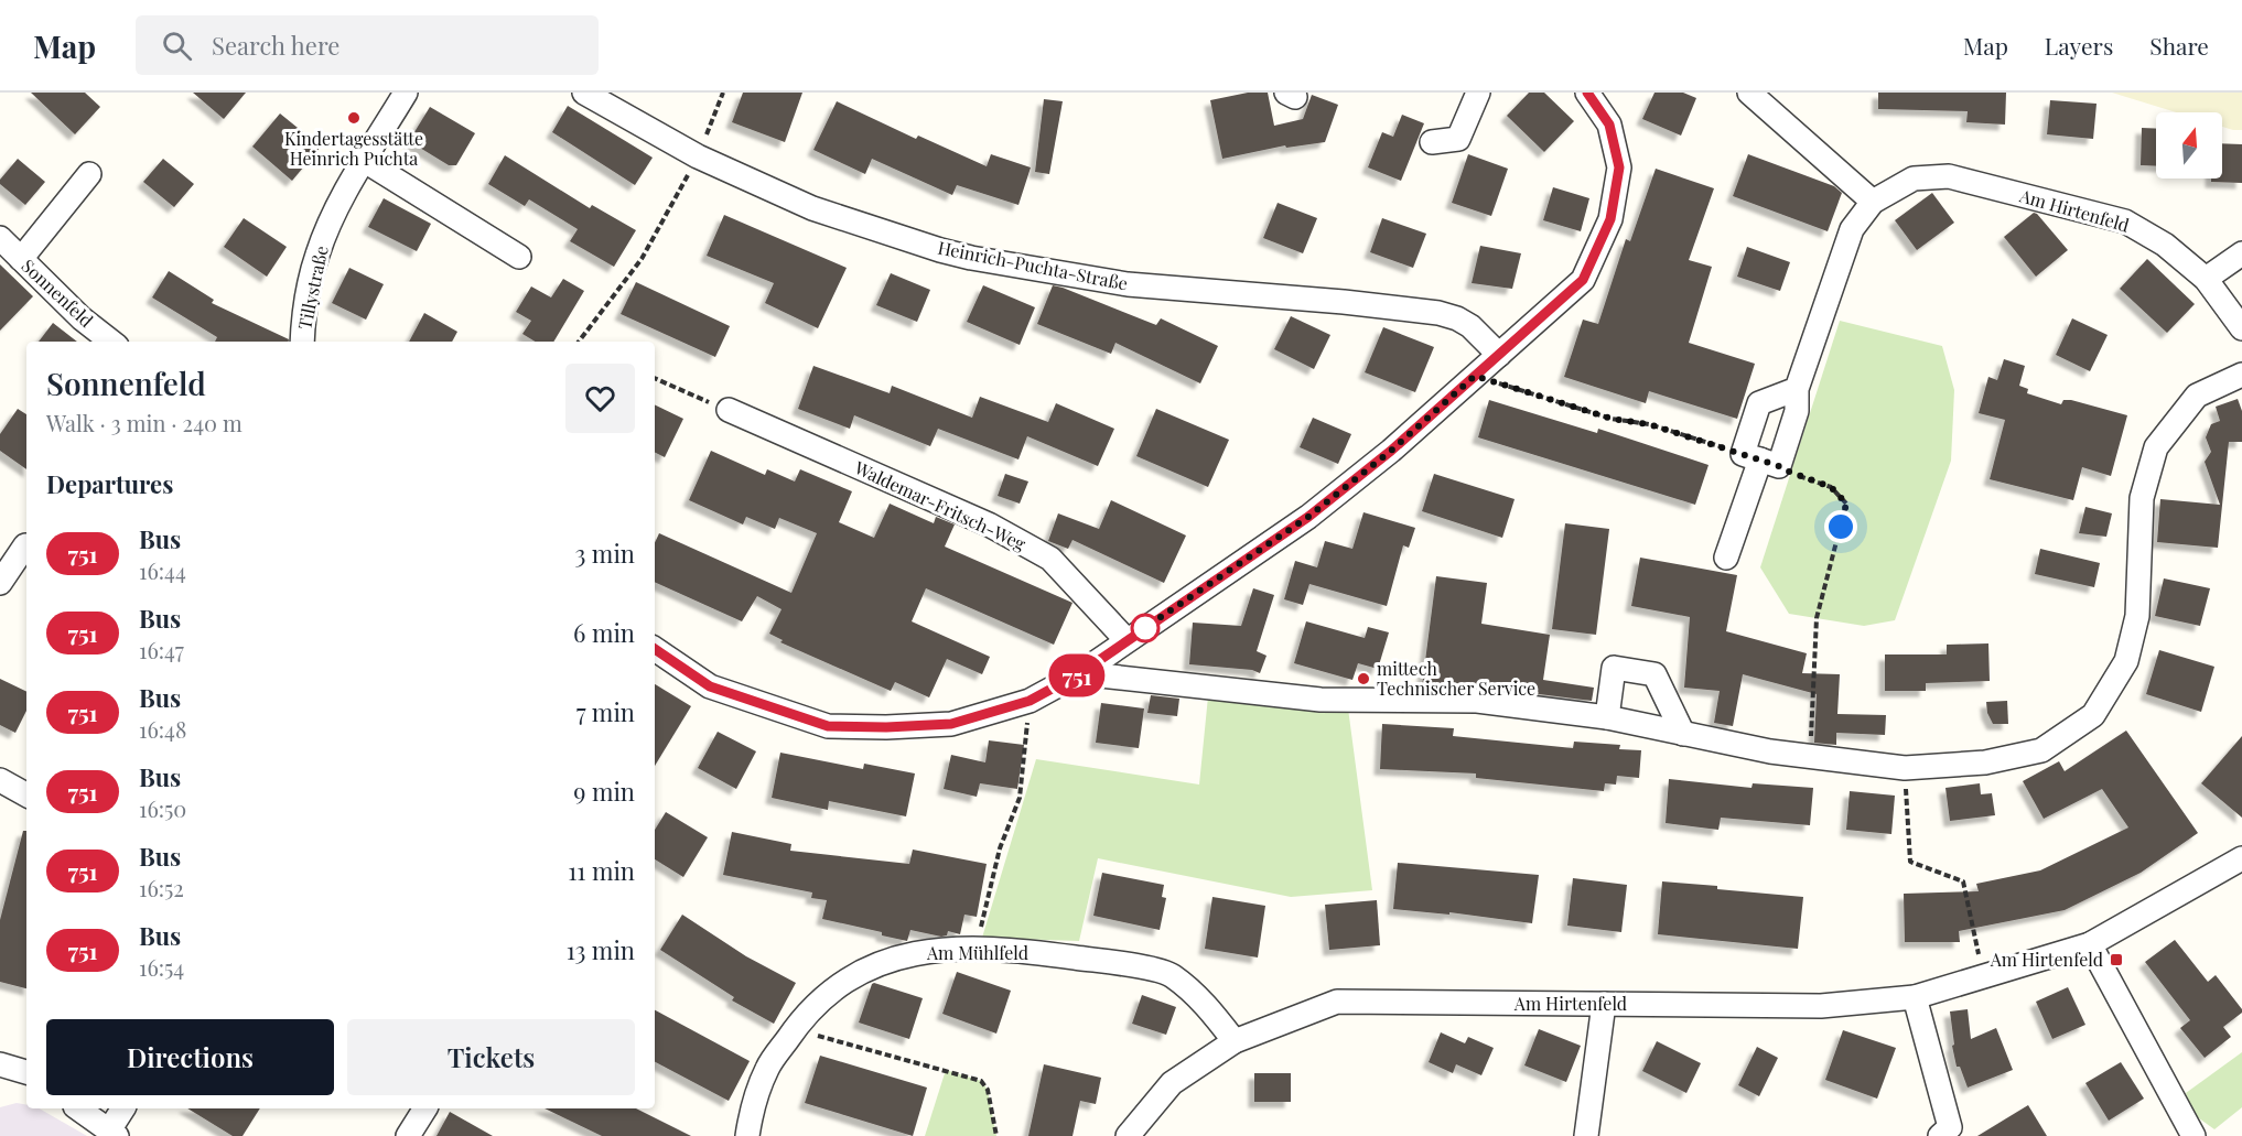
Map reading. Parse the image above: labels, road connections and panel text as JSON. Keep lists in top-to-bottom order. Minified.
{"streets":{"street":["Am Hirtenfeld","Heinrich-Puchta-Straße","Tillystraße","Sonnenfeld","Waldemar-Fritsch-Weg","Am Mühlfeld"]},"crossings":[["Am Hirtenfeld","Am Mühlfeld"]],"places":{"other":["Kindertagesstätte Heinrich Puchta","mittech Technischer Service"],"transit":["Am Hirtenfeld"]},"lines":["bus line 751"],"north":"top","page":{"header":"Map","search":"Search here","nav":["Map","Layers","Share"],"on_map":"751","heading":[["Sonnenfeld","Walk · 3 min · 240 m"],"Departures"],"list":[{"mark":"751","name":"Bus","note":"16:44","value":"3 min"},{"mark":"751","name":"Bus","note":"16:47","value":"6 min"},{"mark":"751","name":"Bus","note":"16:48","value":"7 min"},{"mark":"751","name":"Bus","note":"16:50","value":"9 min"},{"mark":"751","name":"Bus","note":"16:52","value":"11 min"},{"mark":"751","name":"Bus","note":"16:54","value":"13 min"}],"buttons":["Directions","Tickets"]}}
